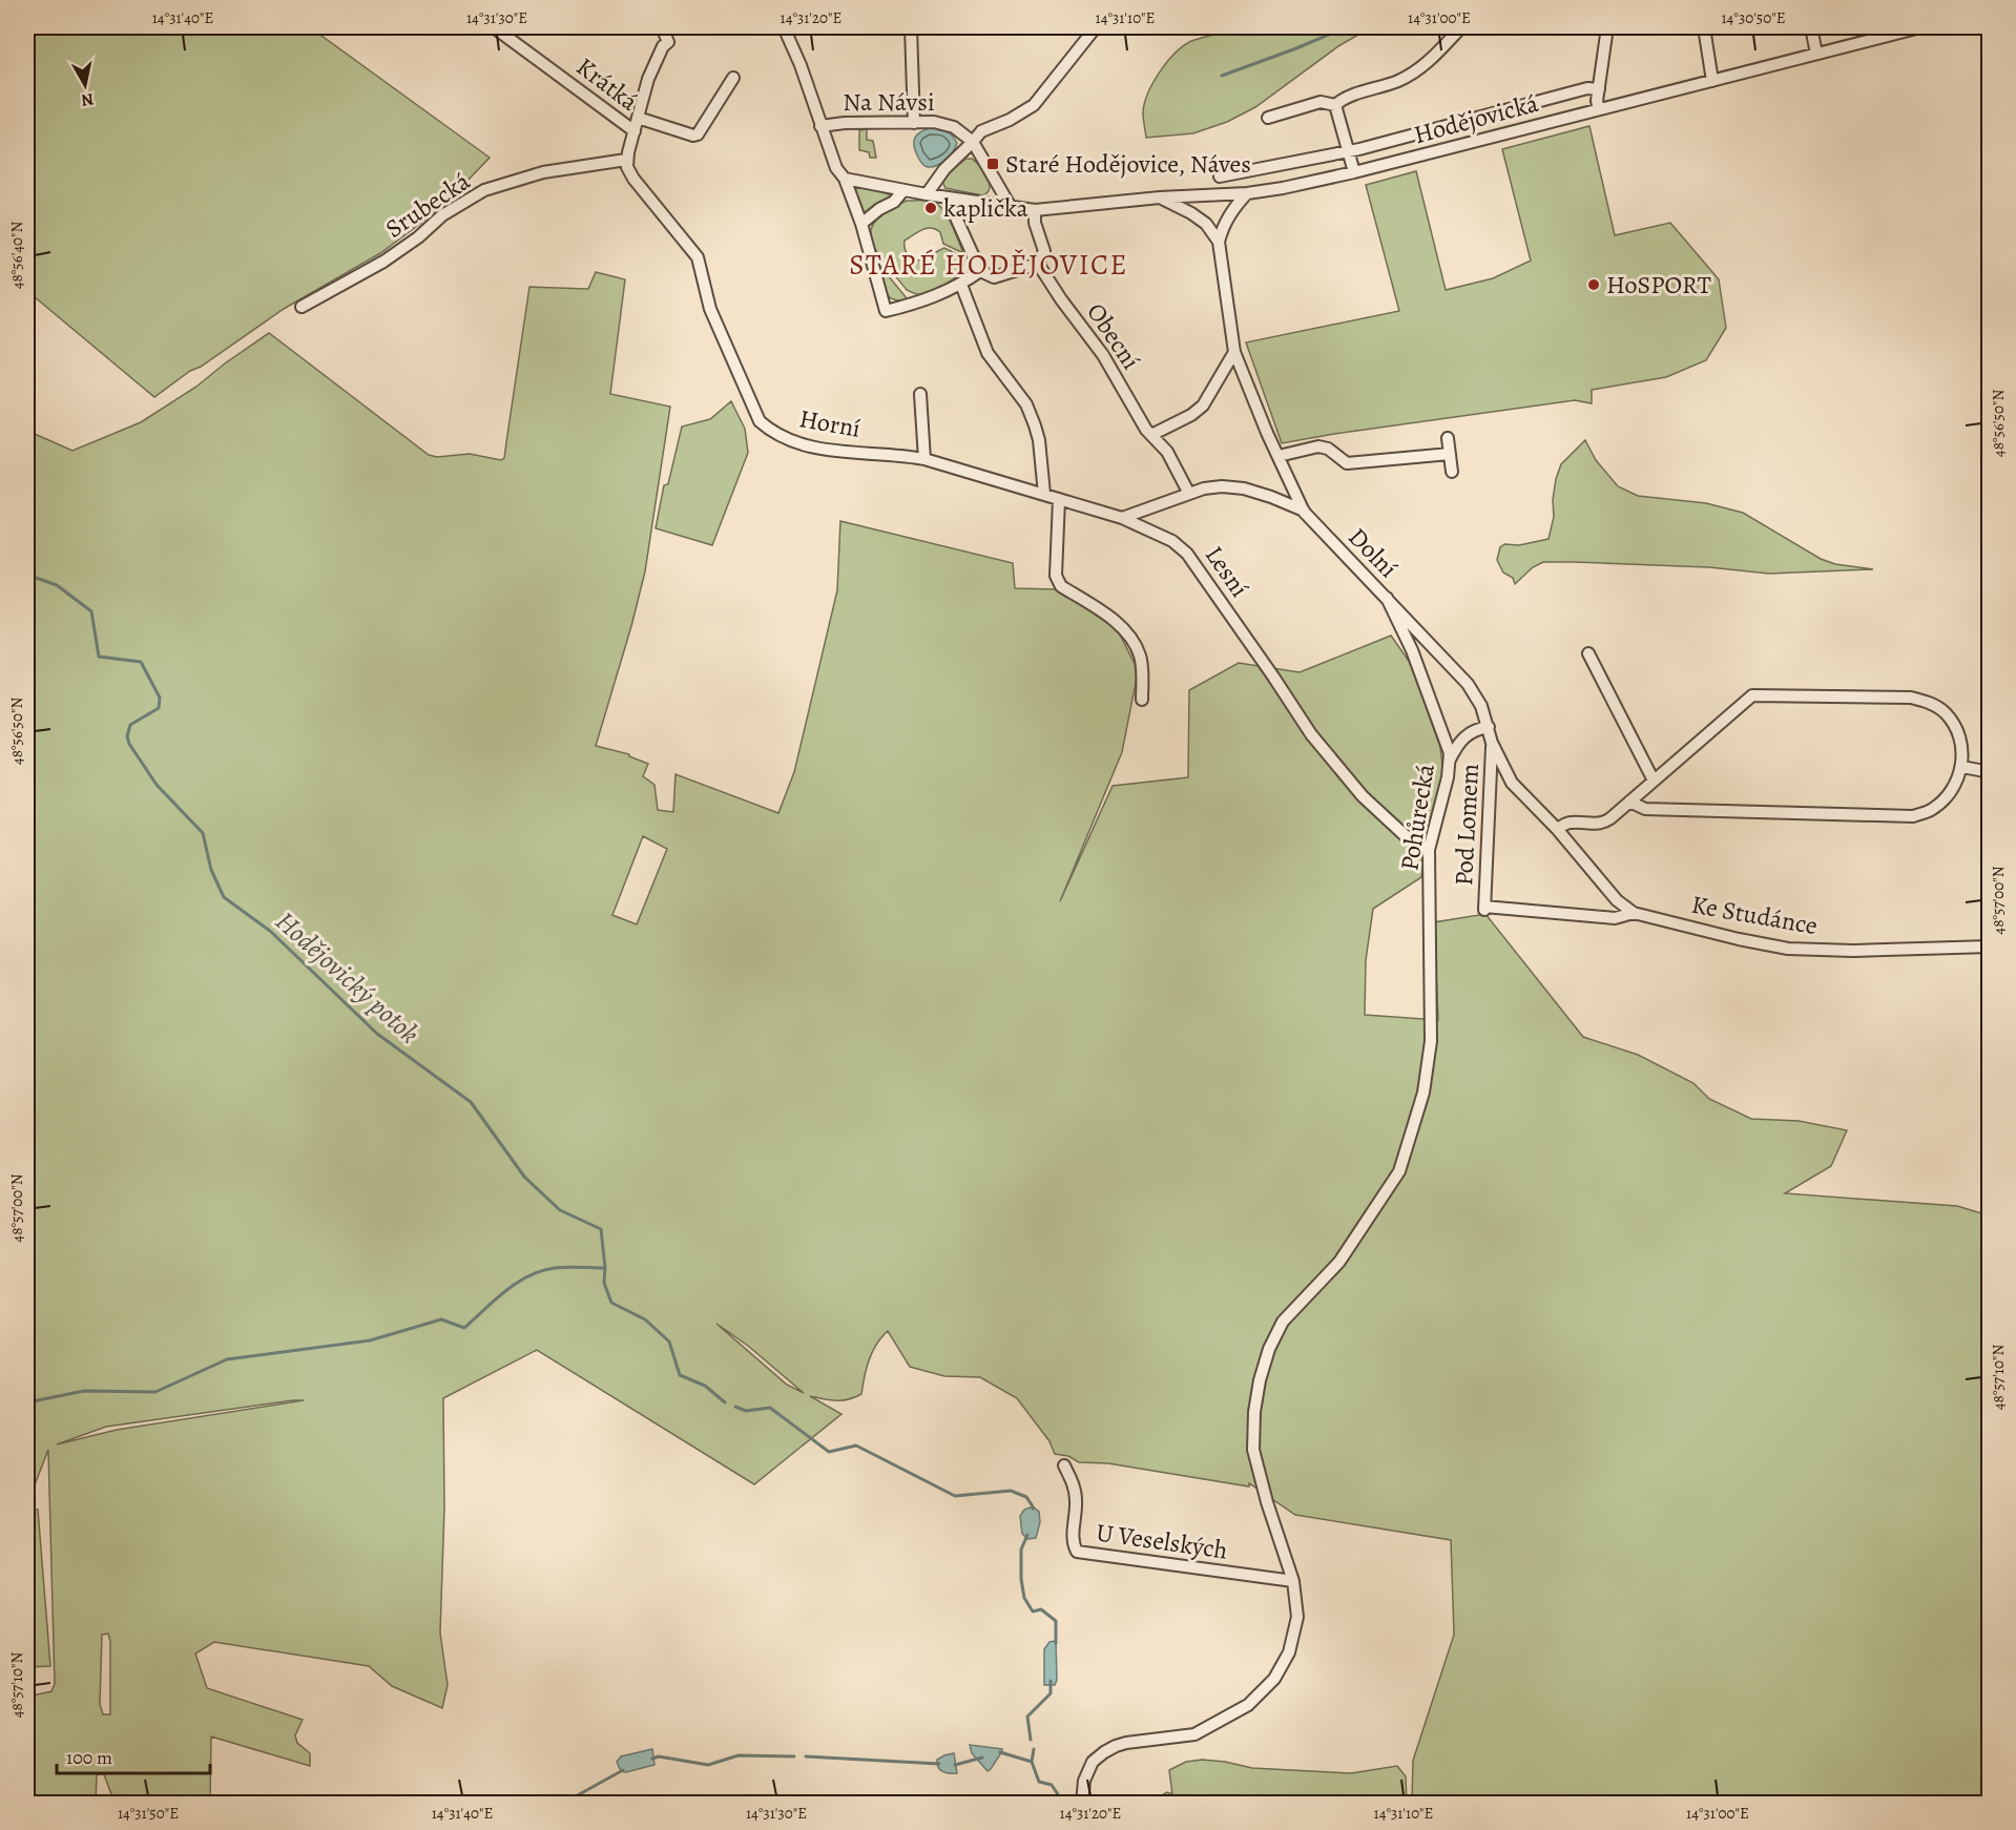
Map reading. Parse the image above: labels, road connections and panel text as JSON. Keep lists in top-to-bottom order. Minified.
{"streets":{"street":["Krátká","Na Návsi","Hodějovická","Srubecká","Obecní","Horní","Dolní","Lesní","Pohůrecká","Pod Lomem","Ke Studánce","U Veselských"]},"crossings":[["Srubecká","Horní"],["Horní","Lesní"],["Dolní","Pohůrecká"],["Dolní","Pod Lomem"],["Dolní","Ke Studánce"],["Lesní","Pohůrecká"],["Pohůrecká","U Veselských"],["Pod Lomem","Ke Studánce"]],"districts":["STARÉ HODĚJOVICE"],"water":["Hodějovický potok"],"places":{"transit":["Staré Hodějovice, Náves"],"other":["kaplička","HoSPORT"]},"scale_bar":"100 m","north":"bottom","coordinates":["14°31'40\"E","14°31'30\"E","14°31'20\"E","14°31'10\"E","14°31'00\"E","14°30'50\"E","48°56'40\"N","48°56'50\"N","48°57'00\"N","48°57'10\"N","14°31'50\"E"]}
